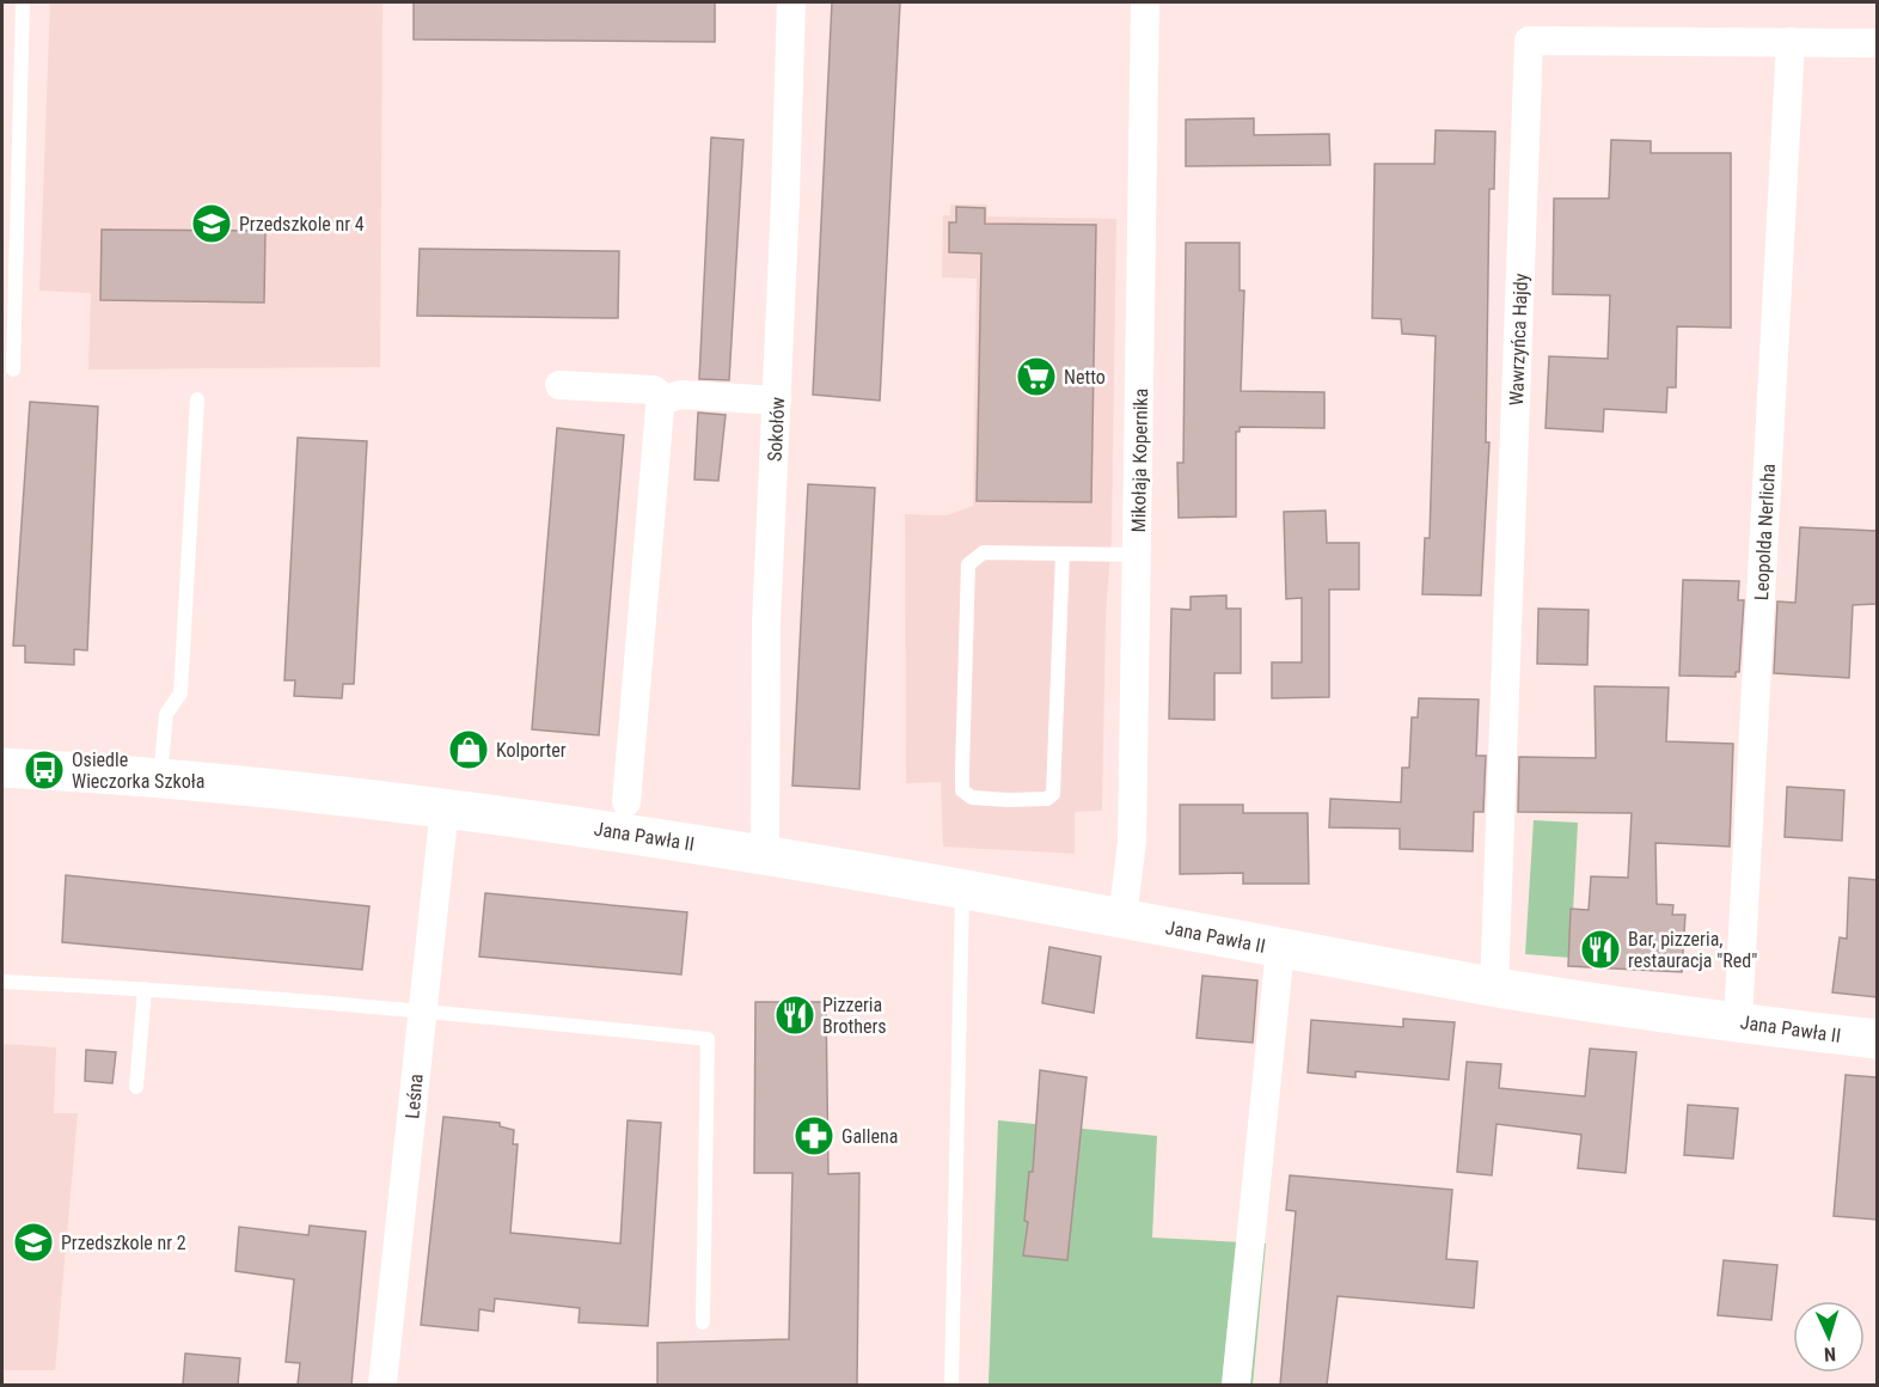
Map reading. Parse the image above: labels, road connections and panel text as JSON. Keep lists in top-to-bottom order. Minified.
{"streets":{"street":["Wawrzyńca Hajdy","Sokołów","Mikołaja Kopernika","Leopolda Nerlicha","Jana Pawła II","Leśna"]},"crossings":[["Wawrzyńca Hajdy","Leopolda Nerlicha"],["Wawrzyńca Hajdy","Jana Pawła II"],["Sokołów","Jana Pawła II"],["Mikołaja Kopernika","Jana Pawła II"],["Leopolda Nerlicha","Jana Pawła II"],["Jana Pawła II","Leśna"]],"places":{"school or university":["Przedszkole nr 4","Przedszkole nr 2"],"supermarket":["Netto"],"shop":["Kolporter"],"bus stop":["Osiedle Wieczorka Szkoła"],"restaurant":["Bar, pizzeria, restauracja \"Red\"","Pizzeria Brothers"],"pharmacy":["Gallena"]},"north":"bottom"}
